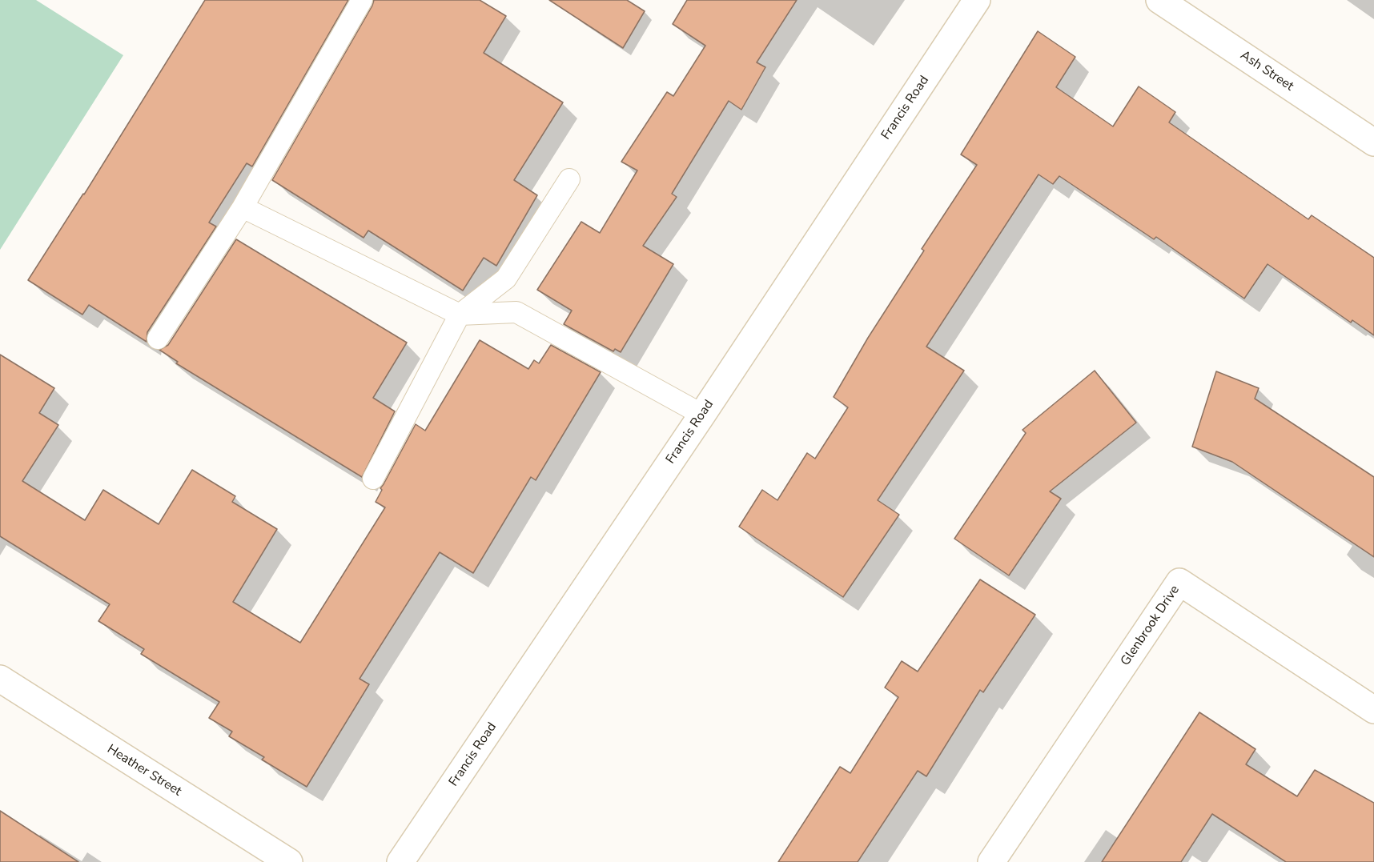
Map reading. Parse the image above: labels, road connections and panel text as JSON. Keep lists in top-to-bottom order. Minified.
{"streets":{"street":["Ash Street","Francis Road","Glenbrook Drive","Heather Street"]}}
